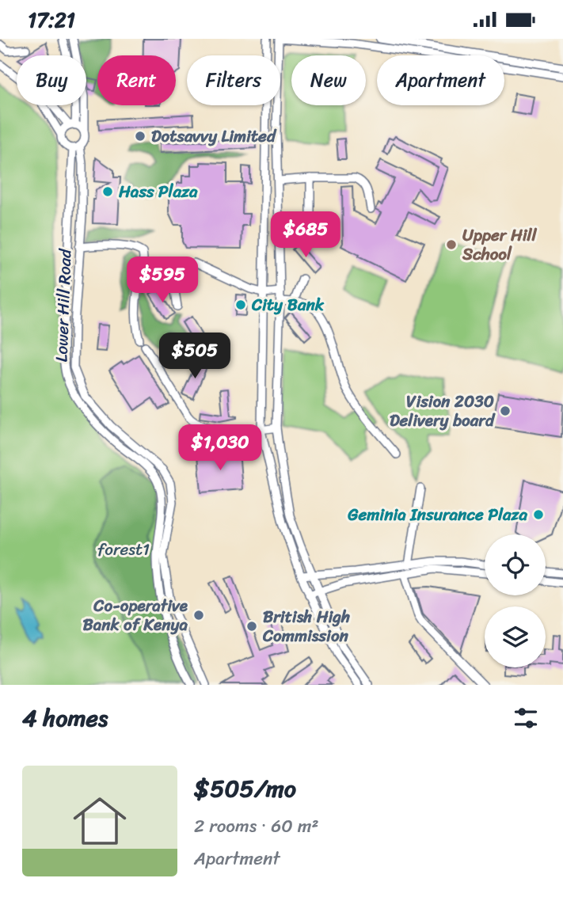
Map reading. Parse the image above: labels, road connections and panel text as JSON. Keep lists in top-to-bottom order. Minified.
{"streets":{"street":["Lower Hill Road"]},"parks":["forest1"],"places":["Dotsavvy Limited","Hass Plaza","Upper Hill School","City Bank","Vision 2030 Delivery board","Geminia Insurance Plaza","Co-operative Bank of Kenya","British High Commission"],"page":{"status":"17:21","chip":["Buy","Rent","Filters","New","Apartment"],"price":["$685","$595","$505","$1,030"],"heading":"4 homes","list":[{"name":"$505/mo","note":"2 rooms · 60 m² · Apartment"}]}}
